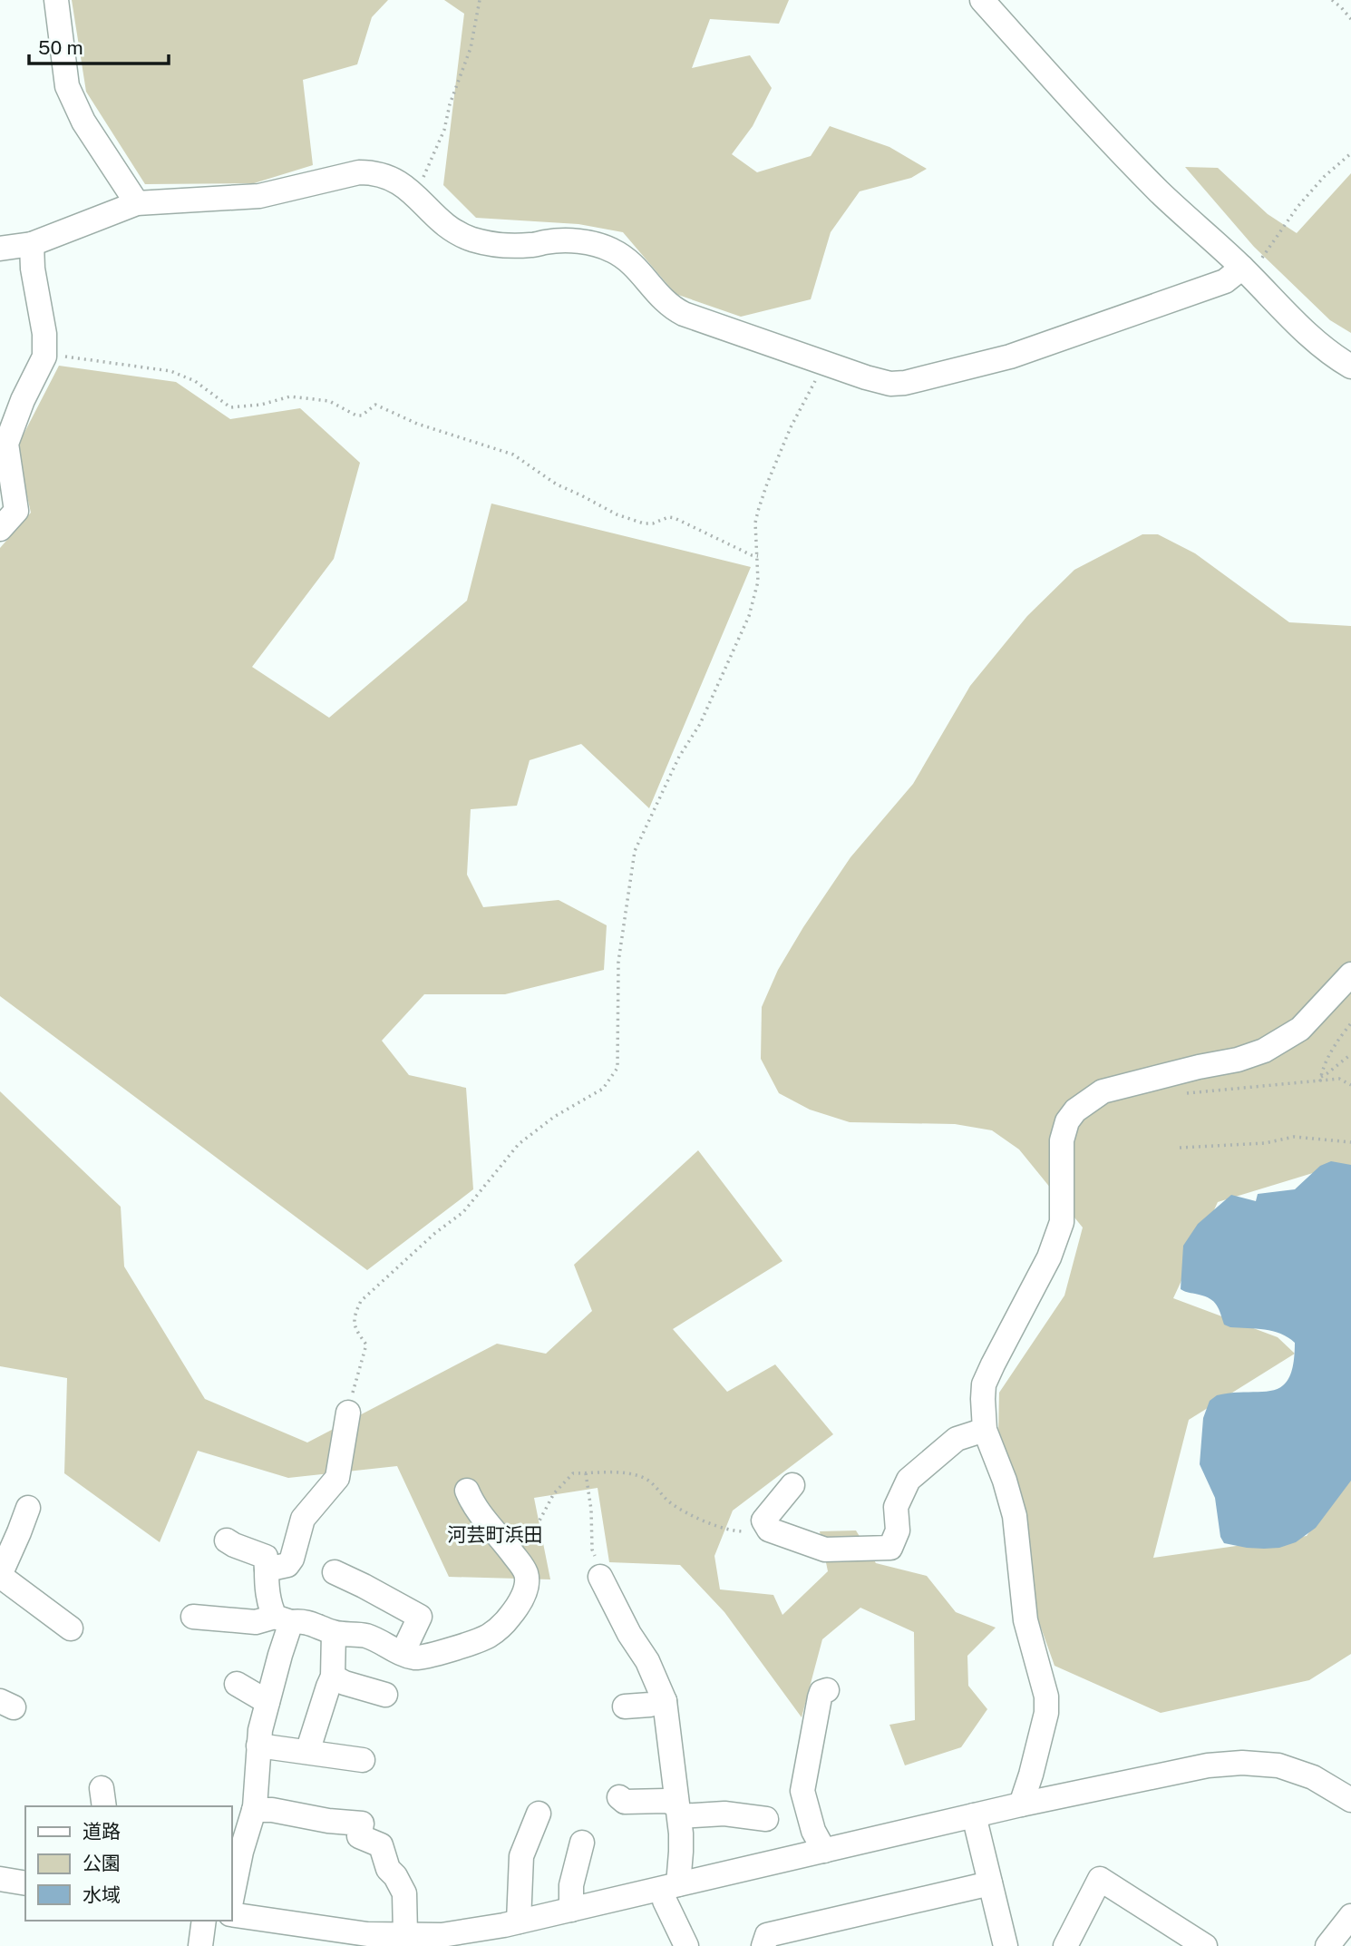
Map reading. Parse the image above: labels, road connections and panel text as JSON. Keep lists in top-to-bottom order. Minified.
{"districts":["河芸町浜田"],"legend":["道路","公園","水域"],"scale_bar":"50 m"}
